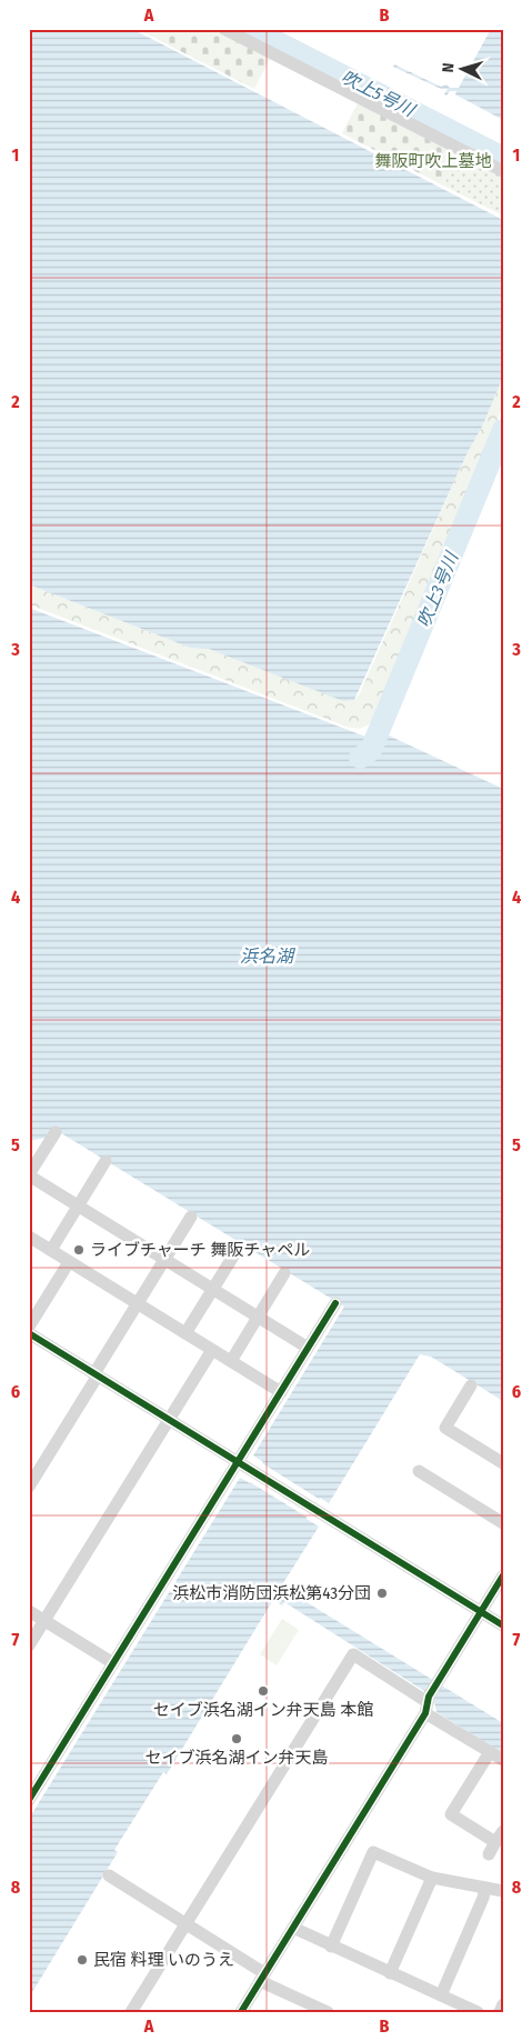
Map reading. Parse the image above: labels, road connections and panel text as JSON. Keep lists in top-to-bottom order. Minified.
{"water":["吹上5号川","吹上3号川","浜名湖"],"parks":["舞阪町吹上墓地"],"places":["ライブチャーチ 舞阪チャペル","浜松市消防団浜松第43分団","セイブ浜名湖イン弁天島 本館","セイブ浜名湖イン弁天島","民宿 料理 いのうえ"],"north":"left","grid":{"columns":["A","B"],"rows":["1","2","3","4","5","6","7","8"]}}
